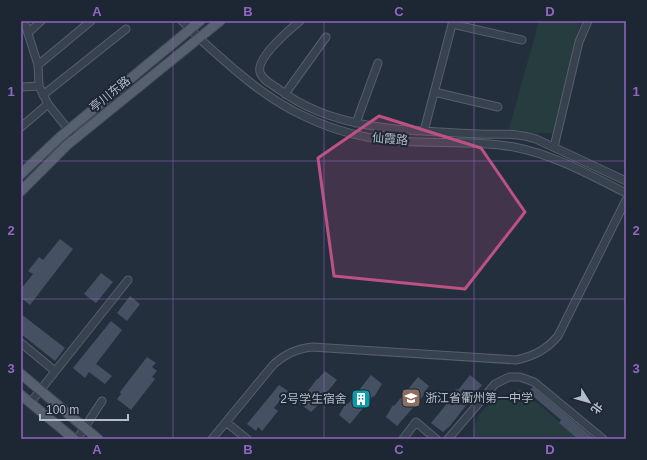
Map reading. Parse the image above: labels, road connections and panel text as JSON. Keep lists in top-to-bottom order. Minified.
{"streets":{"main road":["亭川东路"],"street":["仙霞路"]},"crossings":[["亭川东路","仙霞路"]],"places":{"school or university":["浙江省衢州第一中学"],"building":["2号学生宿舍"]},"scale_bar":"100 m","north":"bottom right","grid":{"columns":["A","B","C","D"],"rows":["1","2","3"]}}
